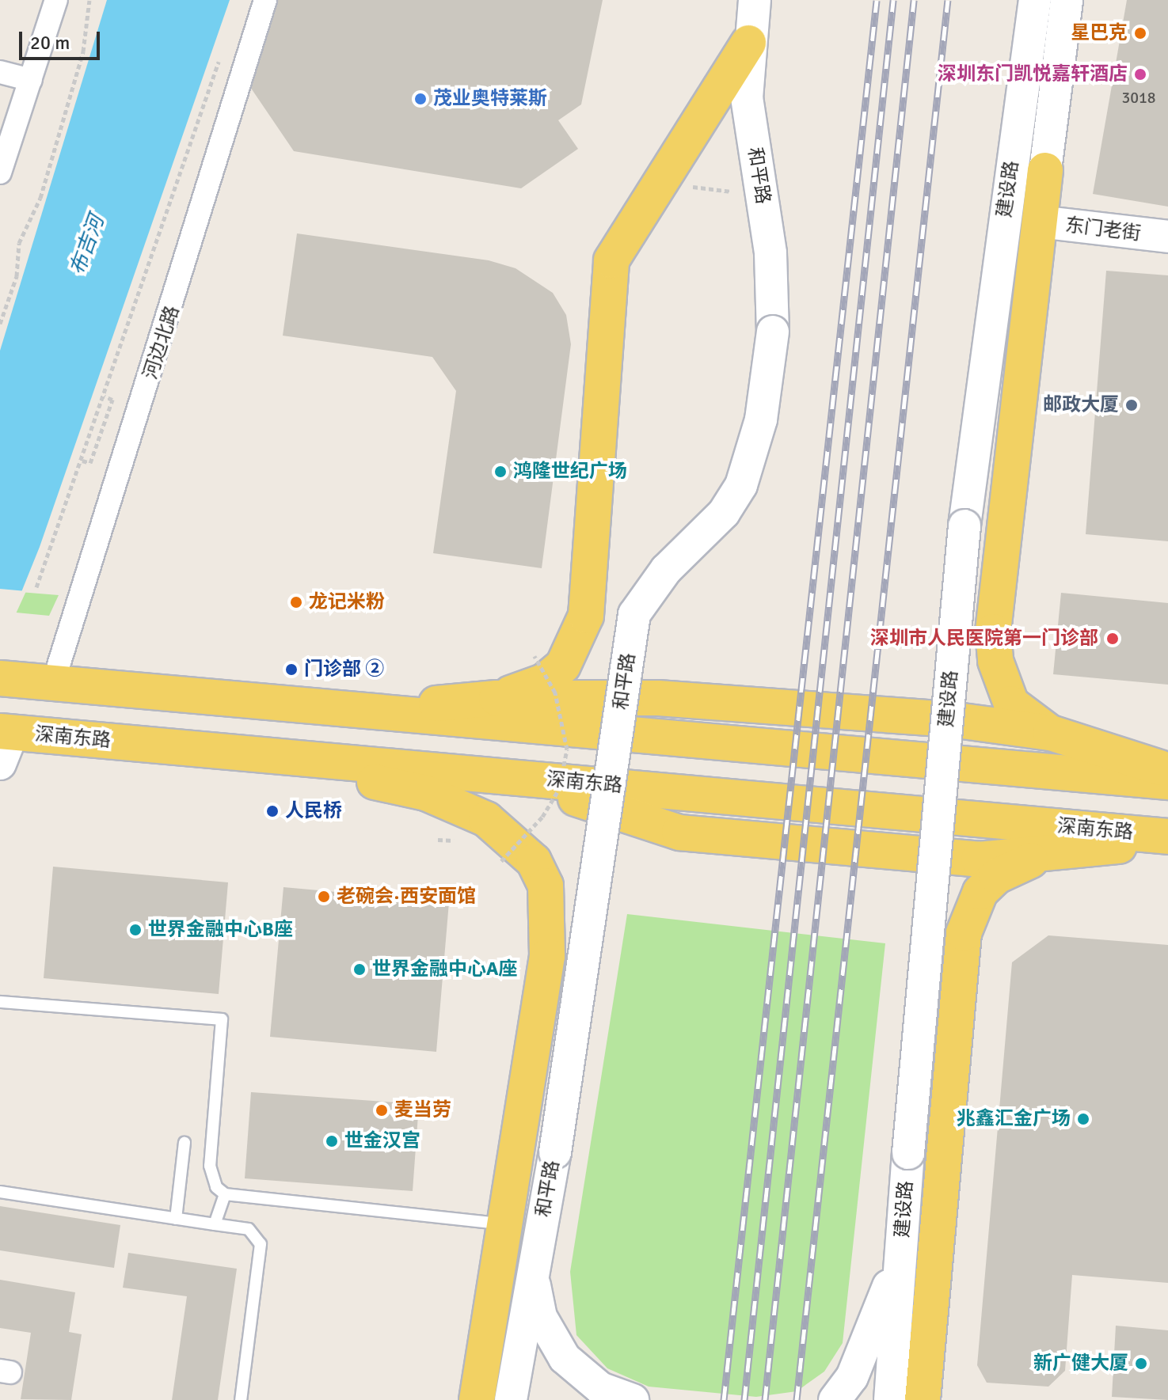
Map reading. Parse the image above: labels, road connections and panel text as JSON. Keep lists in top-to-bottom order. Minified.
{"streets":{"main road":["和平路","建设路","东门老街","深南东路"],"street":["河边北路"]},"water":["布吉河"],"places":["星巴克","深圳东门凯悦嘉轩酒店","茂业奥特莱斯","邮政大厦","鸿隆世纪广场","龙记米粉","深圳市人民医院第一门诊部","门诊部 ②","人民桥","老碗会·西安面馆","世界金融中心B座","世界金融中心A座","麦当劳","兆鑫汇金广场","世金汉宫","新广健大厦"],"house_numbers":["3018"],"scale_bar":"20 m"}
